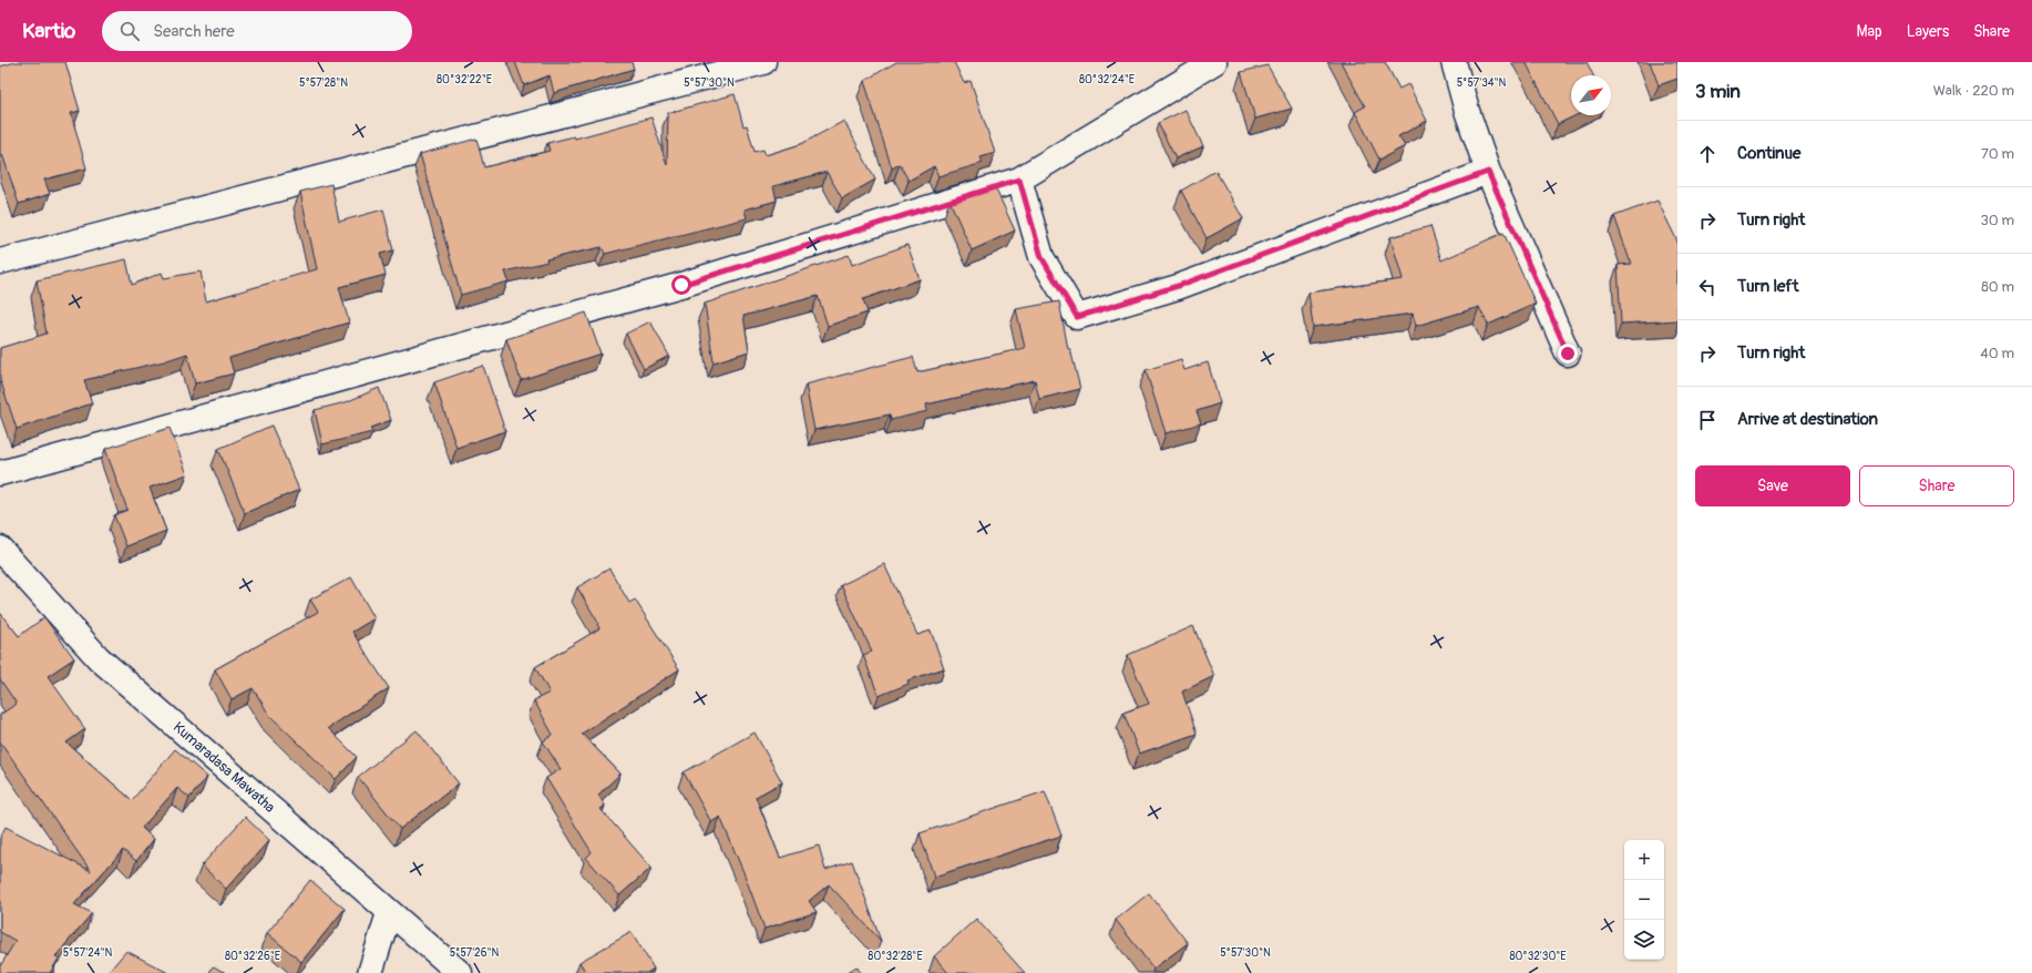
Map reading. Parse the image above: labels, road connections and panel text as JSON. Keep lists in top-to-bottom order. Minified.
{"streets":{"street":["Kumaradasa Mawatha"]},"north":"top right","page":{"header":"Kartio","search":"Search here","nav":["Map","Layers","Share"],"heading":["3 min","Walk · 220 m"],"list":[["Continue","70 m"],["Turn right","30 m"],["Turn left","80 m"],["Turn right","40 m"],"Arrive at destination"],"buttons":["Save","Share"],"map_buttons":["+","−"]},"coordinates":["80°32'22\"E","80°32'24\"E","5°57'28\"N","5°57'30\"N","5°57'34\"N","5°57'24\"N","5°57'26\"N","80°32'26\"E","80°32'28\"E","80°32'30\"E"]}
